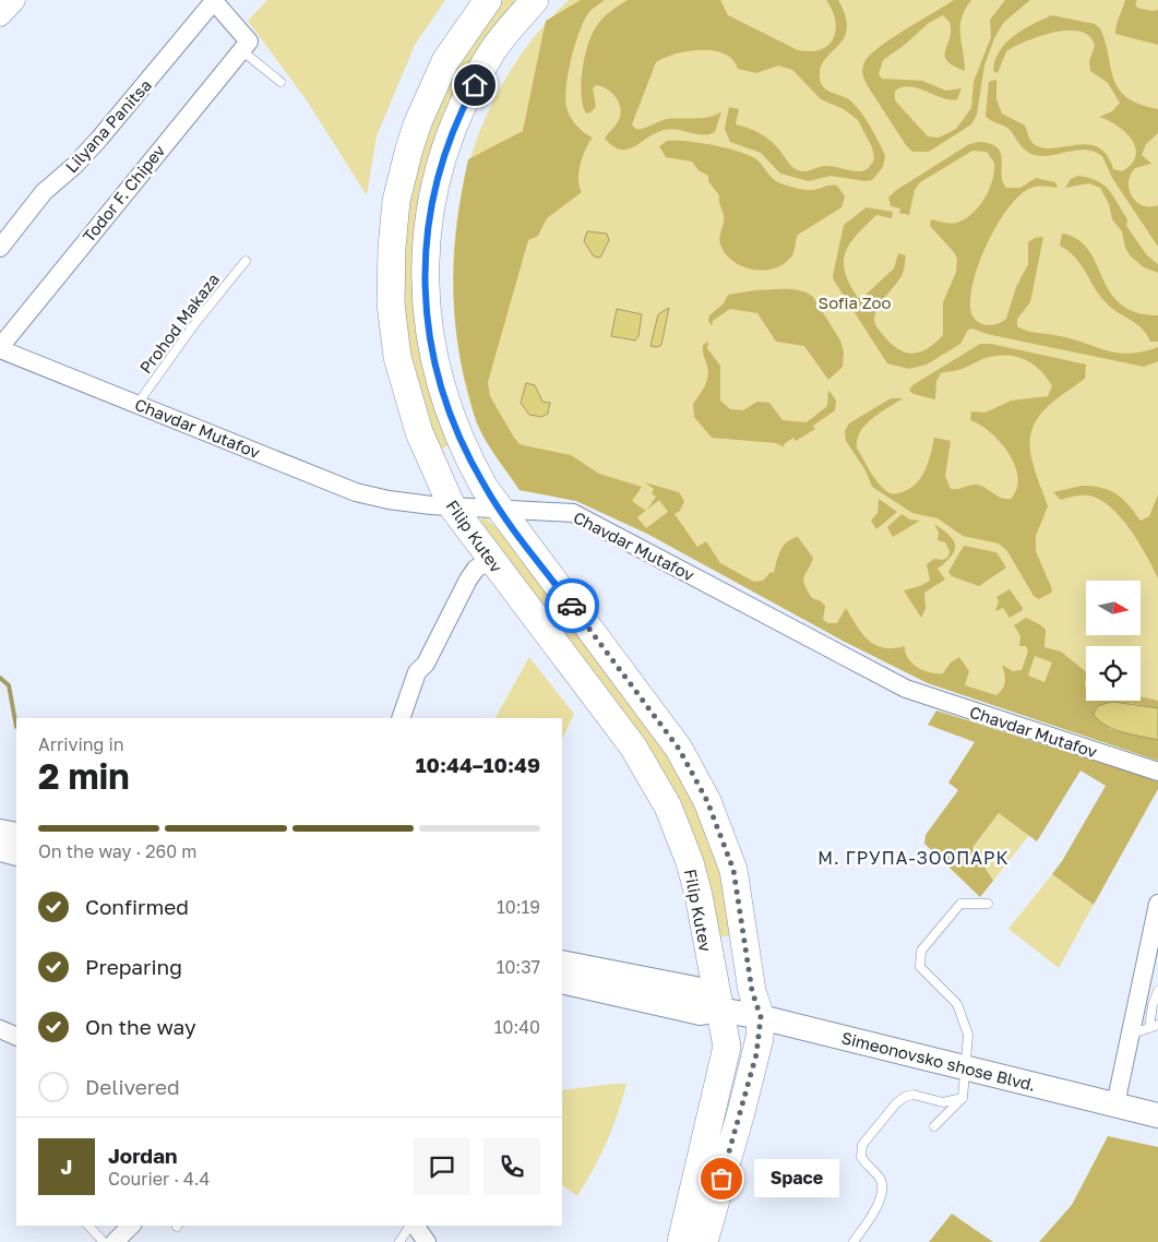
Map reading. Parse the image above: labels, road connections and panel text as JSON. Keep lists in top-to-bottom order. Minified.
{"streets":{"main road":["Filip Kutev","Simeonovsko shose Blvd."],"street":["Lilyana Panitsa","Todor F. Chipev","Chavdar Mutafov"],"lane":["Prohod Makaza"]},"crossings":[["Todor F. Chipev","Chavdar Mutafov"],["Prohod Makaza","Chavdar Mutafov"],["Chavdar Mutafov","Filip Kutev"],["Filip Kutev","Simeonovsko shose Blvd."]],"districts":["М. ГРУПА-ЗООПАРК"],"parks":["Sofia Zoo"],"places":["Space"],"north":"right","page":{"heading":["2 min","Arriving in","10:44–10:49"],"panel":["Jordan","Courier · 4.4"],"bar":"On the way · 260 m","list":[["Confirmed","10:19"],["Preparing","10:37"],["On the way","10:40"],"Delivered"],"round":"J","bubble":"Space"}}
